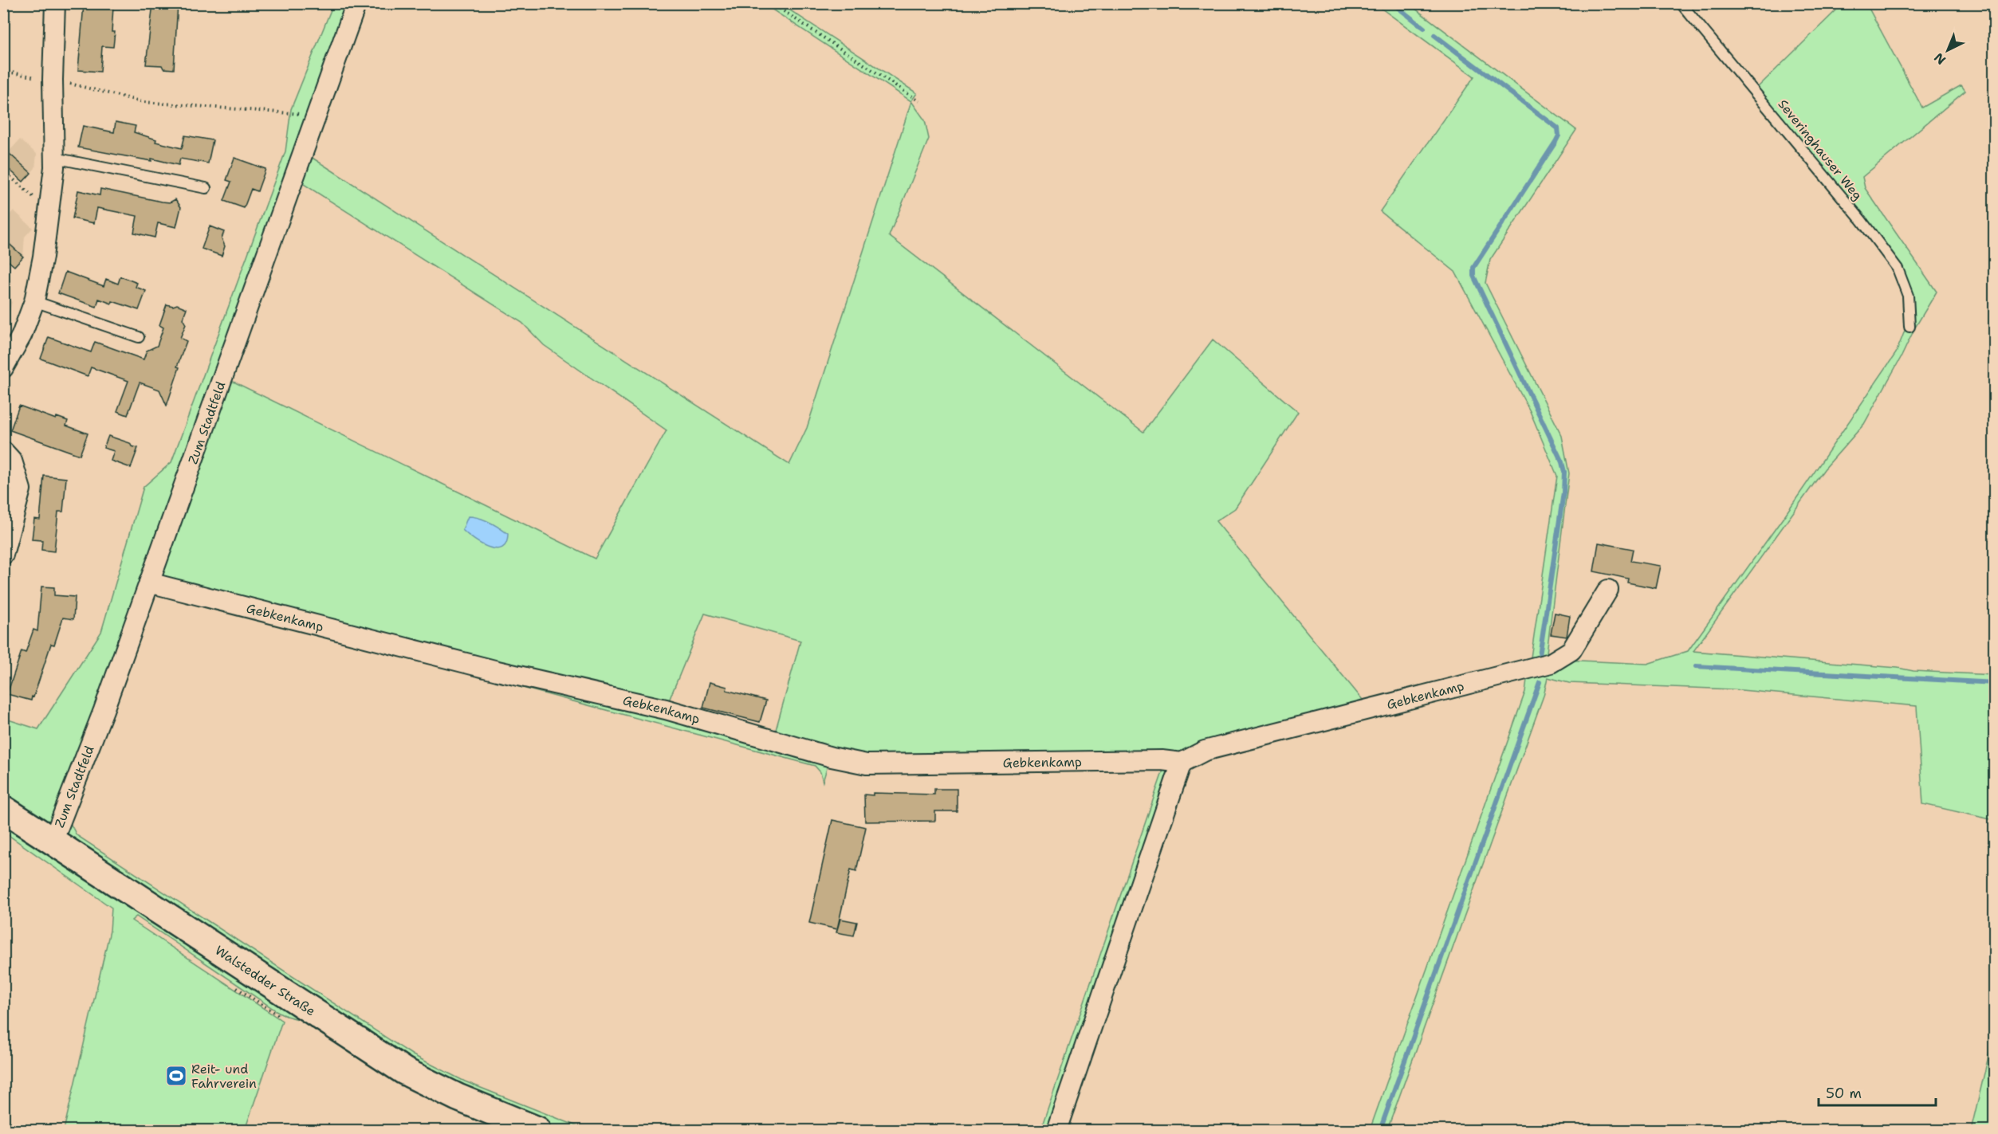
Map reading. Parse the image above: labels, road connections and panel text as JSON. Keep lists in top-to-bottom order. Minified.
{"streets":{"main road":["Walstedder Straße"],"street":["Zum Stadtfeld","Gebkenkamp"],"lane":["Severinghauser Weg"]},"crossings":[["Zum Stadtfeld","Gebkenkamp"],["Zum Stadtfeld","Walstedder Straße"]],"places":{"sports":["Reit- und Fahrverein"]},"scale_bar":"50 m","north":"bottom left"}
